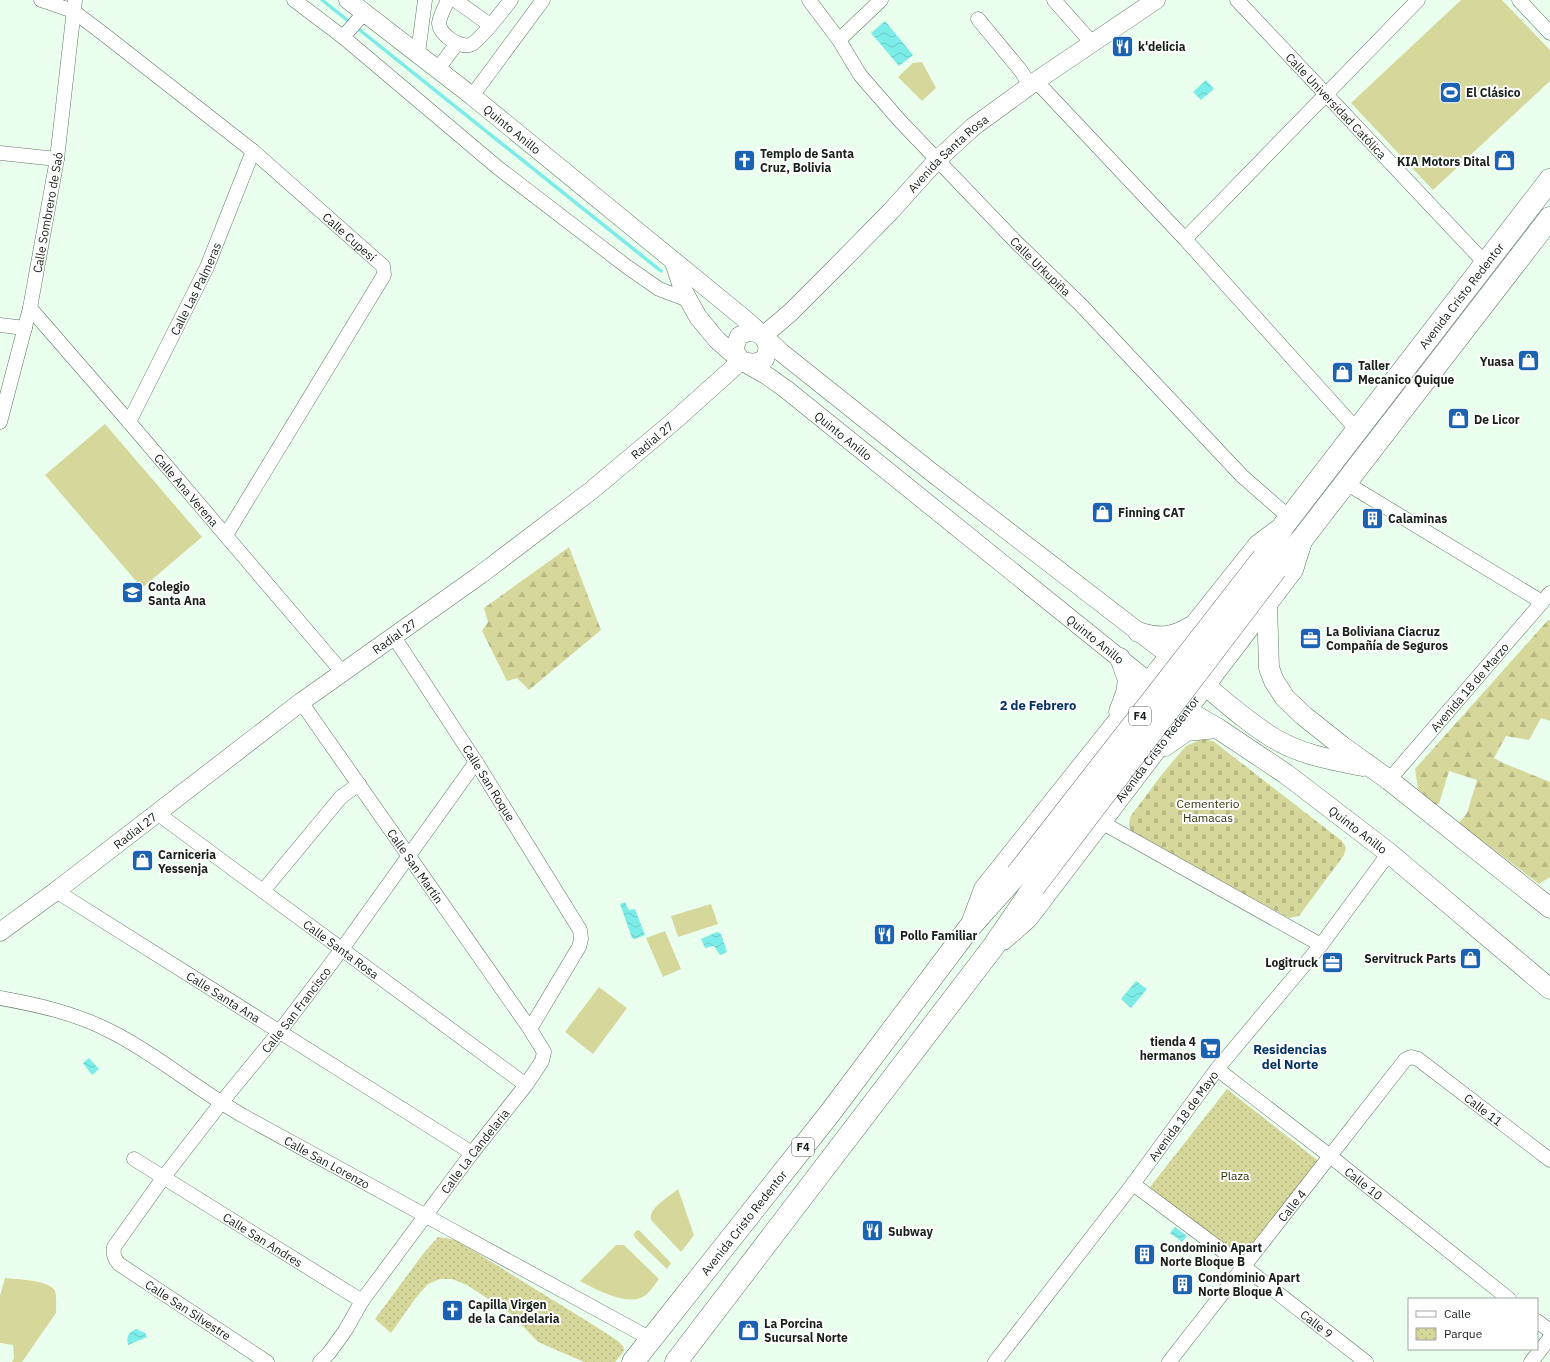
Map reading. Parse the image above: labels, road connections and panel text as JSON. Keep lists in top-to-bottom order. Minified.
{"streets":{"highway":["Avenida Cristo Redentor","F4"],"main road":["Quinto Anillo"],"street":["Calle Universidad Católica","Avenida Santa Rosa","Calle Sombrero de Saó","Calle Cupesí","Calle Urkupiña","Calle Las Palmeras","Radial 27","Calle Ana Verena","Avenida 18 de Marzo","Calle San Roque","Calle San Martín","Calle Santa Rosa","Calle Santa Ana","Calle San Francisco","Calle 11","Avenida 18 de Mayo","Calle La Candelaria","Calle San Lorenzo","Calle 10","Calle 4","Calle San Andres","Calle San Silvestre","Calle 9"]},"crossings":[["Calle Universidad Católica","Avenida Cristo Redentor"],["Quinto Anillo","Avenida Santa Rosa"],["Quinto Anillo","Avenida Cristo Redentor"],["Quinto Anillo","Radial 27"],["Quinto Anillo","Avenida 18 de Marzo"],["Quinto Anillo","Avenida 18 de Mayo"],["Avenida Santa Rosa","Calle Urkupiña"],["Avenida Santa Rosa","Radial 27"],["Calle Sombrero de Saó","Calle Cupesí"],["Calle Sombrero de Saó","Calle Ana Verena"],["Calle Cupesí","Calle Las Palmeras"],["Calle Cupesí","Calle Ana Verena"],["Calle Urkupiña","Avenida Cristo Redentor"],["Calle Las Palmeras","Calle Ana Verena"],["Avenida Cristo Redentor","Calle San Lorenzo"],["Radial 27","Calle Ana Verena"],["Radial 27","Calle San Roque"],["Radial 27","Calle San Martín"],["Radial 27","Calle Santa Rosa"],["Radial 27","Calle Santa Ana"],["Calle San Roque","Calle San Martín"],["Calle San Roque","Calle San Francisco"],["Calle San Roque","Calle La Candelaria"],["Calle San Martín","Calle San Francisco"],["Calle San Martín","Calle La Candelaria"],["Calle Santa Rosa","Calle San Francisco"],["Calle Santa Rosa","Calle La Candelaria"],["Calle Santa Ana","Calle San Francisco"],["Calle Santa Ana","Calle La Candelaria"],["Calle San Francisco","Calle San Lorenzo"],["Calle San Francisco","Calle San Andres"],["Calle San Francisco","Calle San Silvestre"],["Calle 11","Calle 4"],["Avenida 18 de Mayo","Calle 10"],["Avenida 18 de Mayo","Calle 9"],["Calle La Candelaria","Calle San Lorenzo"],["Calle La Candelaria","Calle San Andres"],["Calle 10","Calle 4"],["Calle 4","Calle 9"]],"districts":["2 de Febrero","Residencias del Norte"],"parks":["Cementerio Hamacas","Plaza"],"places":{"restaurant":["k'delicia","Pollo Familiar","Subway"],"sports":["El Clásico"],"church":["Templo de Santa Cruz, Bolivia","Capilla Virgen de la Candelaria"],"shop":["KIA Motors Dital","Yuasa","Taller Mecanico Quique","De Licor","Finning CAT","Carniceria Yessenja","Servitruck Parts","La Porcina Sucursal Norte"],"building":["Calaminas","Condominio Apart Norte Bloque B","Condominio Apart Norte Bloque A"],"school or university":["Colegio Santa Ana"],"office":["La Boliviana Ciacruz Compañía de Seguros","Logitruck"],"supermarket":["tienda 4 hermanos"]},"legend":["Calle","Parque"]}
